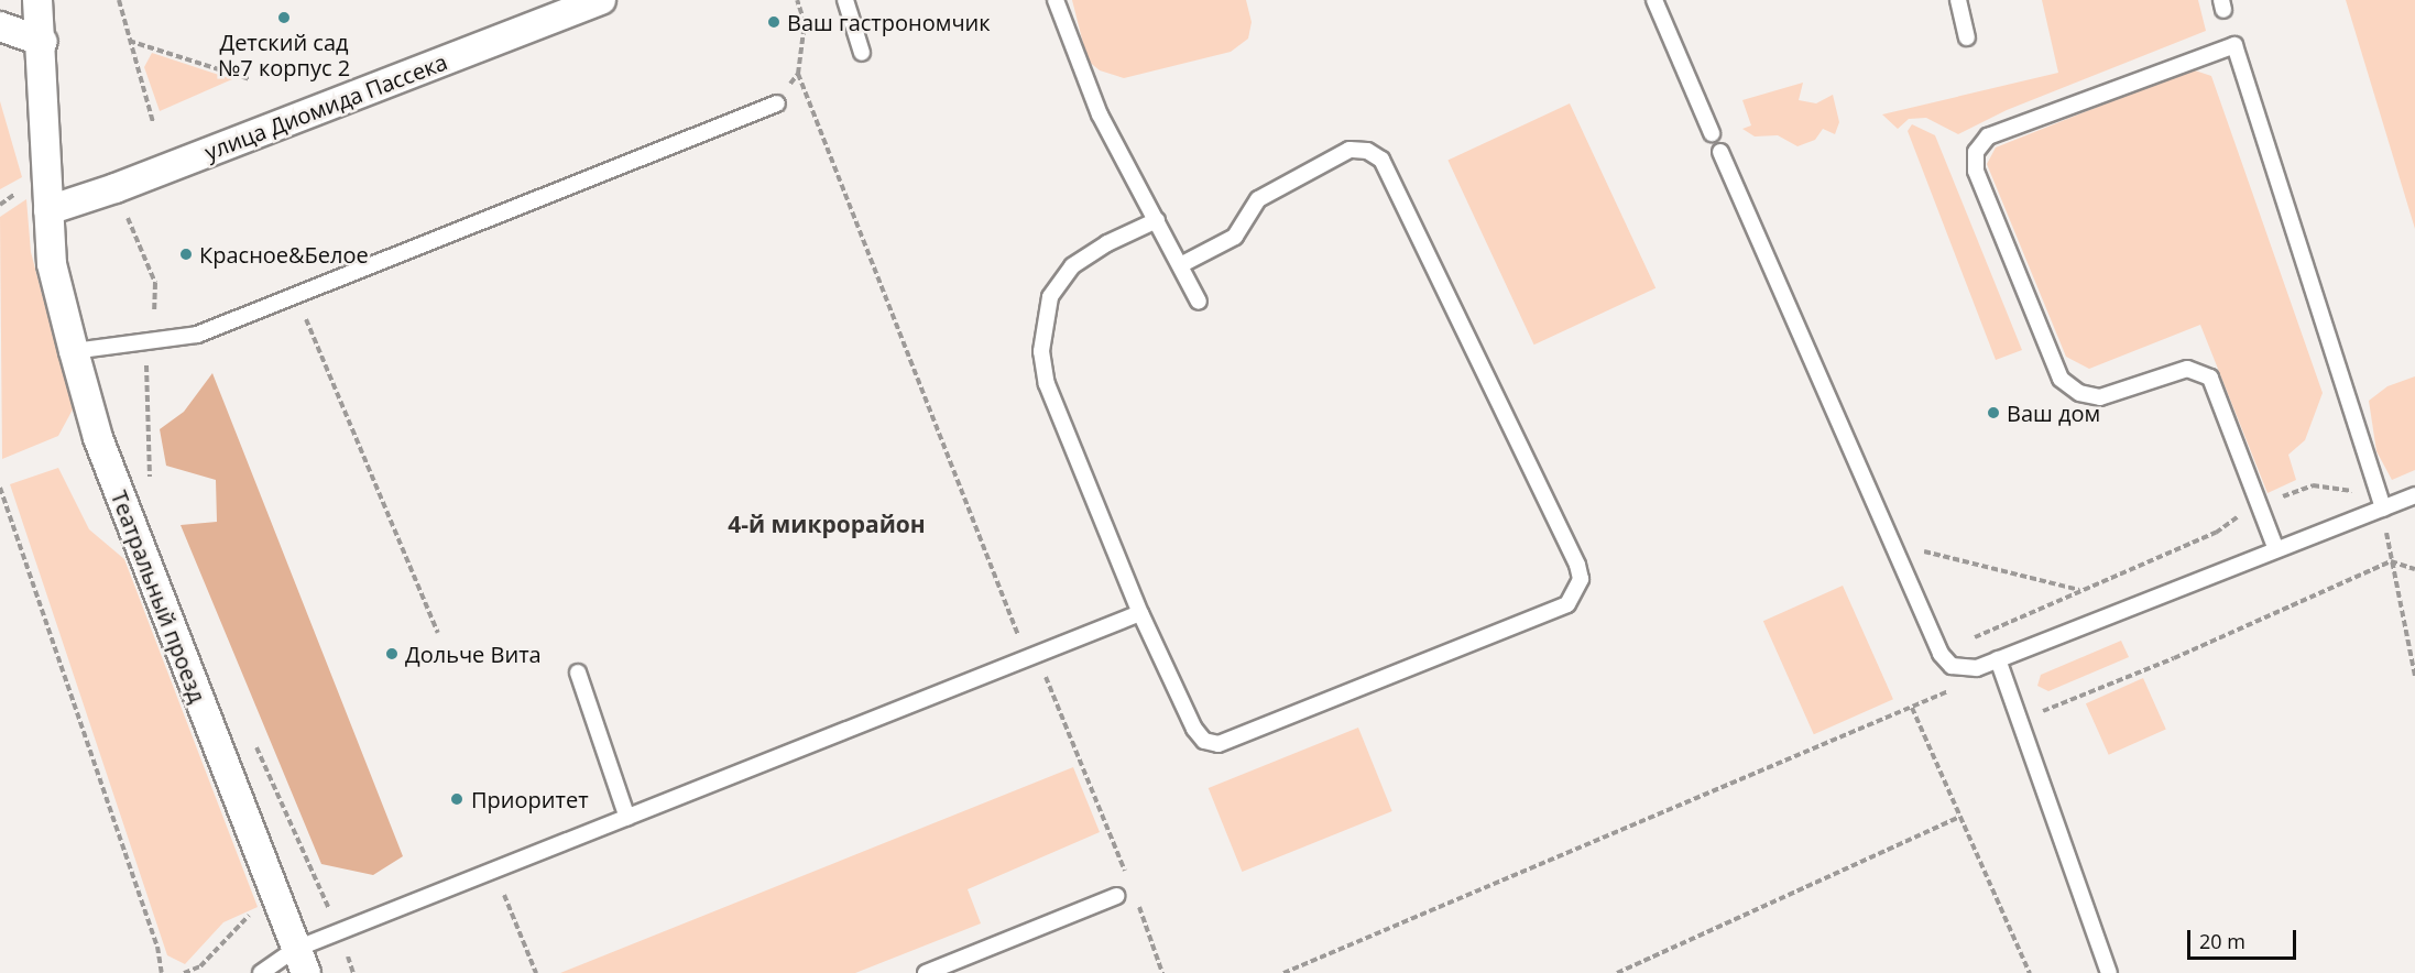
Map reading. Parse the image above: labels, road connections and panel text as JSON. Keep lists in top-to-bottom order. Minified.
{"streets":{"street":["улица Диомида Пассека","Театральный проезд"]},"crossings":[["улица Диомида Пассека","Театральный проезд"]],"districts":["4-й микрорайон"],"places":["Детский сад №7 корпус 2","Ваш гастрономчик","Красное&Белое","Ваш дом","Дольче Вита","Приоритет"],"scale_bar":"20 m"}
